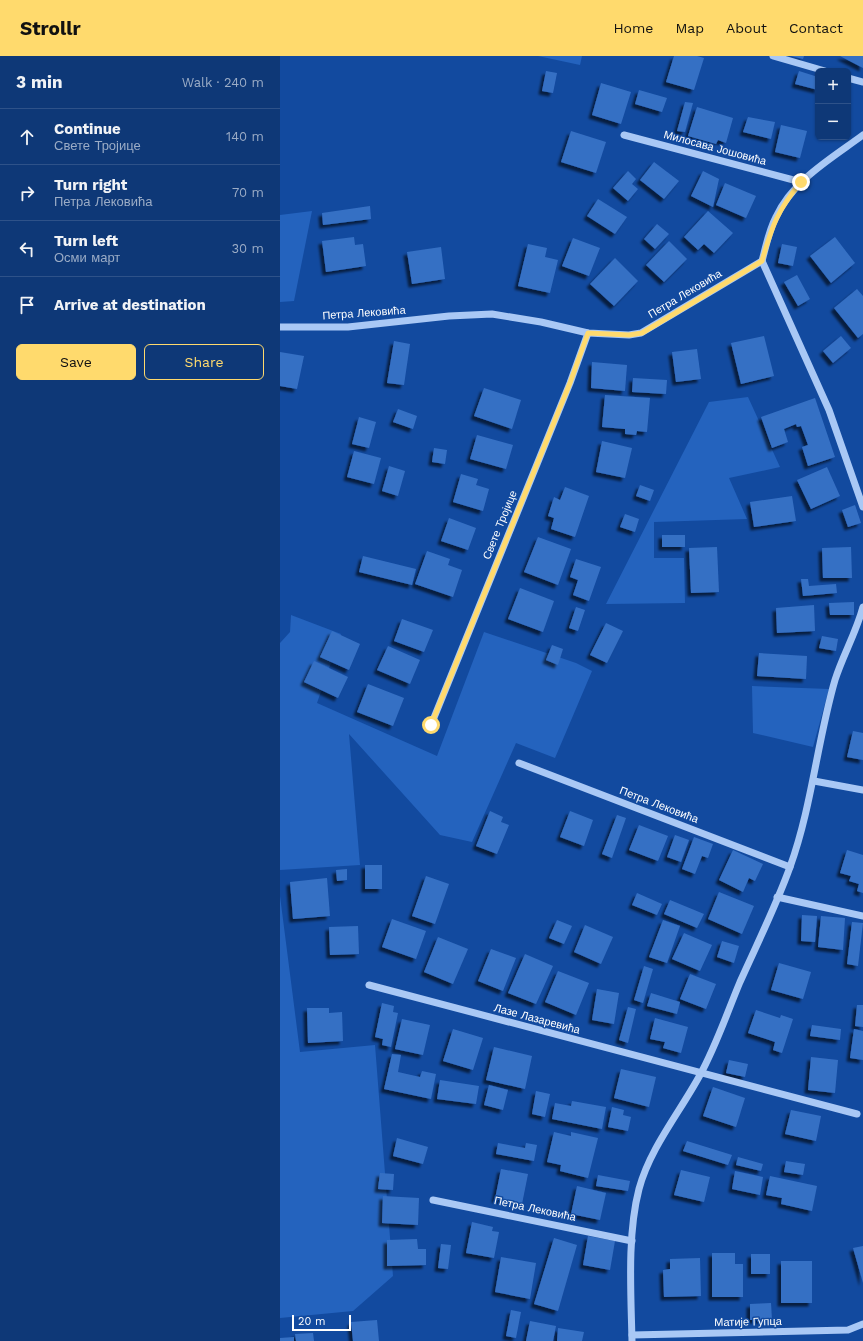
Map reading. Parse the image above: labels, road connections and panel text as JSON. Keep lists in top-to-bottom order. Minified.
{"streets":{"street":["Милосава Јошовића","Петра Лековића","Свете Тројице","Лазе Лазаревића","Матије Гупца"]},"crossings":[["Петра Лековића","Свете Тројице"]],"scale_bar":"20 m","page":{"header":"Strollr","nav":["Home","Map","About","Contact"],"heading":["3 min","Walk · 240 m"],"map_buttons":["+","−"],"list":[["Continue","Свете Тројице","140 m"],["Turn right","Петра Лековића","70 m"],["Turn left","Осми март","30 m"],"Arrive at destination"],"buttons":["Save","Share"],"scale":"20 m"}}
